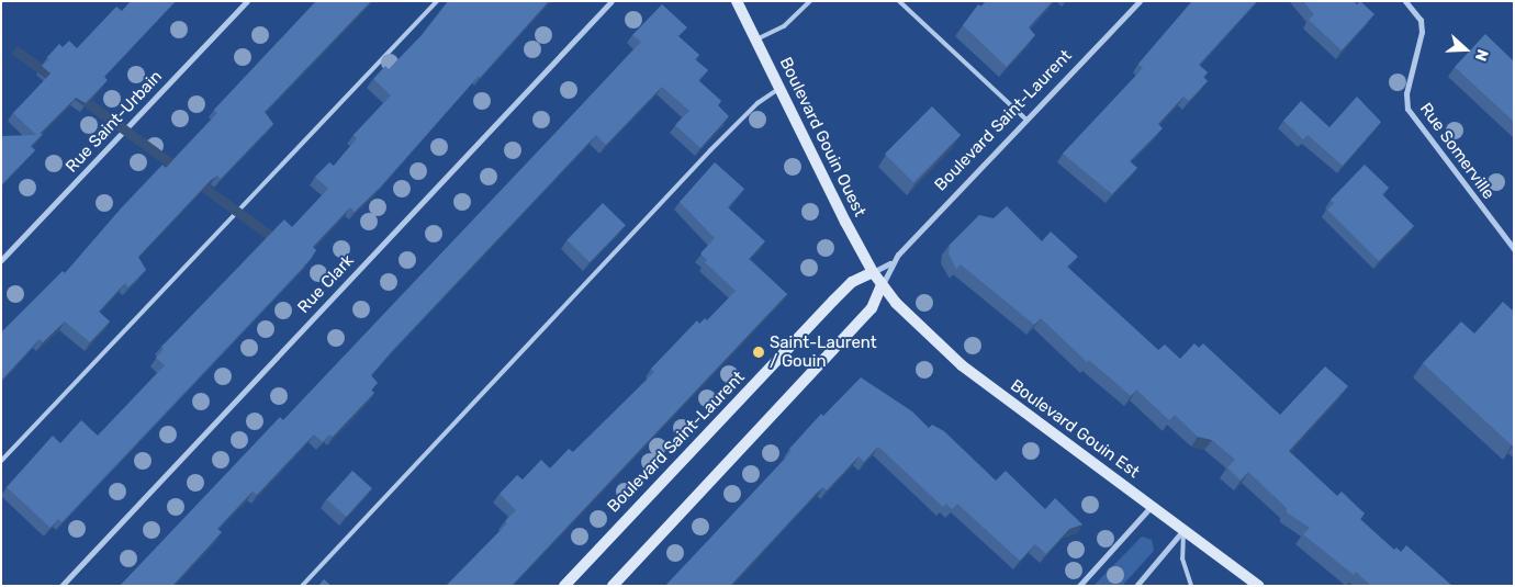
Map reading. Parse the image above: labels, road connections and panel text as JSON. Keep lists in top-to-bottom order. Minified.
{"streets":{"street":["Boulevard Saint-Laurent","Rue Saint-Urbain","Boulevard Gouin Ouest","Rue Somerville","Rue Clark","Boulevard Gouin Est"]},"crossings":[["Boulevard Saint-Laurent","Boulevard Gouin Ouest"],["Boulevard Saint-Laurent","Boulevard Gouin Est"],["Boulevard Gouin Ouest","Boulevard Gouin Est"]],"places":["Saint-Laurent / Gouin"],"north":"right"}
